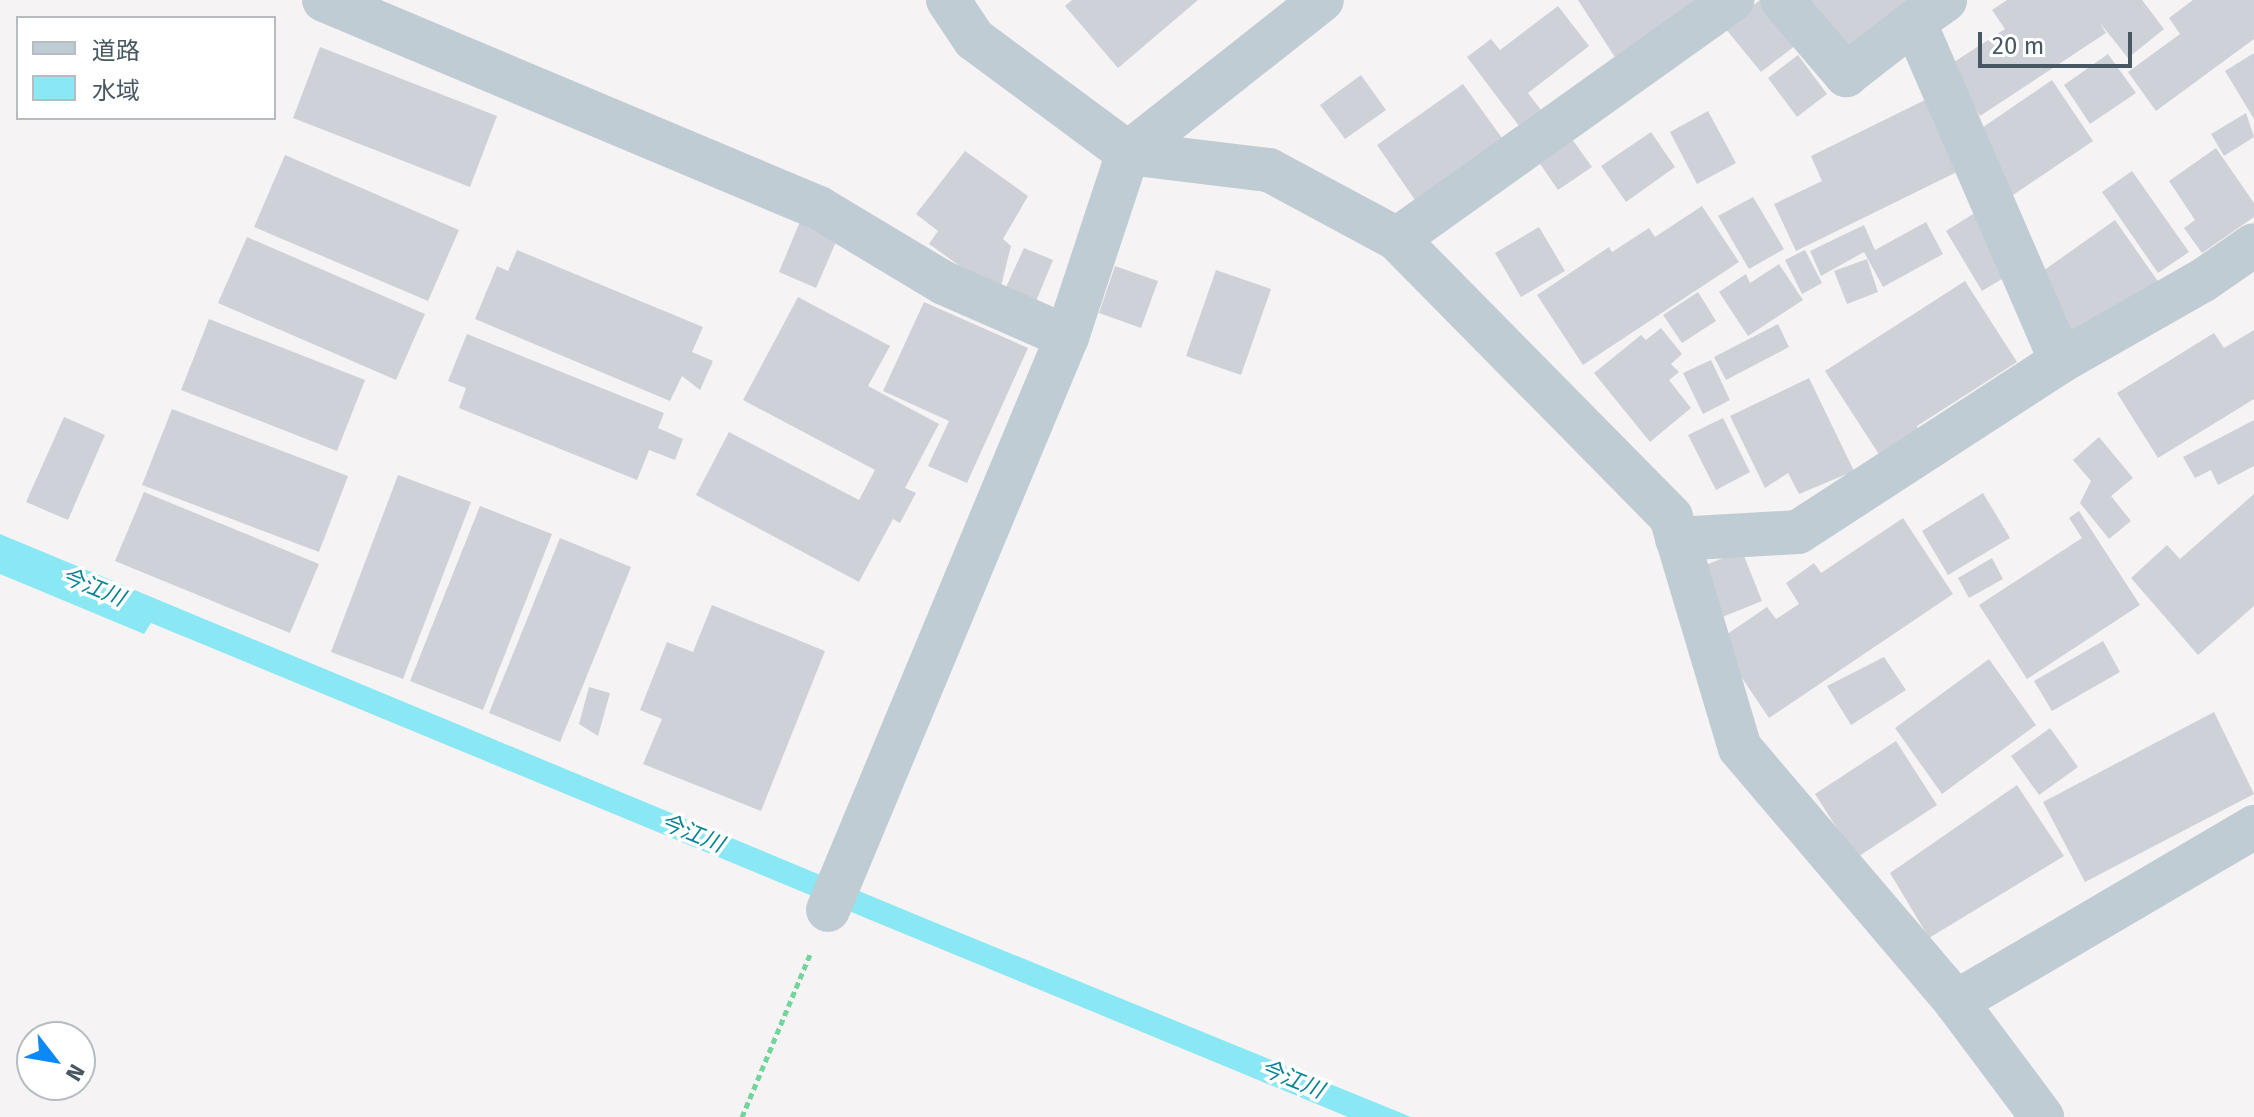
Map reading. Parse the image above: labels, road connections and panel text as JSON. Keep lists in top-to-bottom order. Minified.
{"water":["今江川"],"legend":["道路","水域"],"scale_bar":"20 m","north":"bottom right"}
